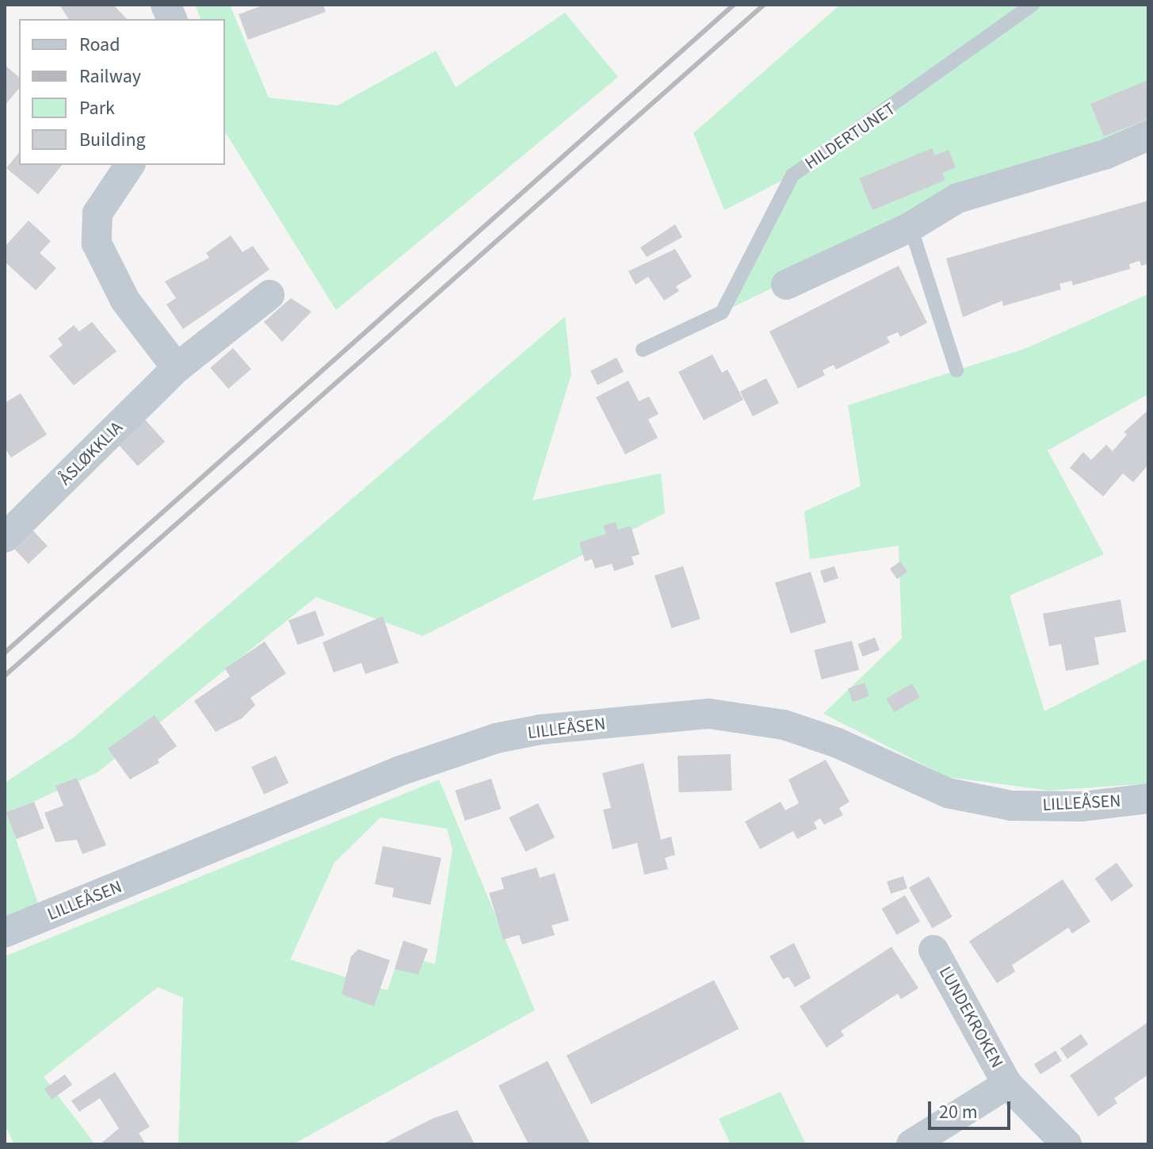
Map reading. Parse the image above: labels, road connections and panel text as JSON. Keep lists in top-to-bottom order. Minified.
{"streets":{"street":["ÅSLØKKLIA","LILLEÅSEN","LUNDEKROKEN"],"lane":["HILDERTUNET"]},"legend":["Road","Railway","Park","Building"],"scale_bar":"20 m"}
